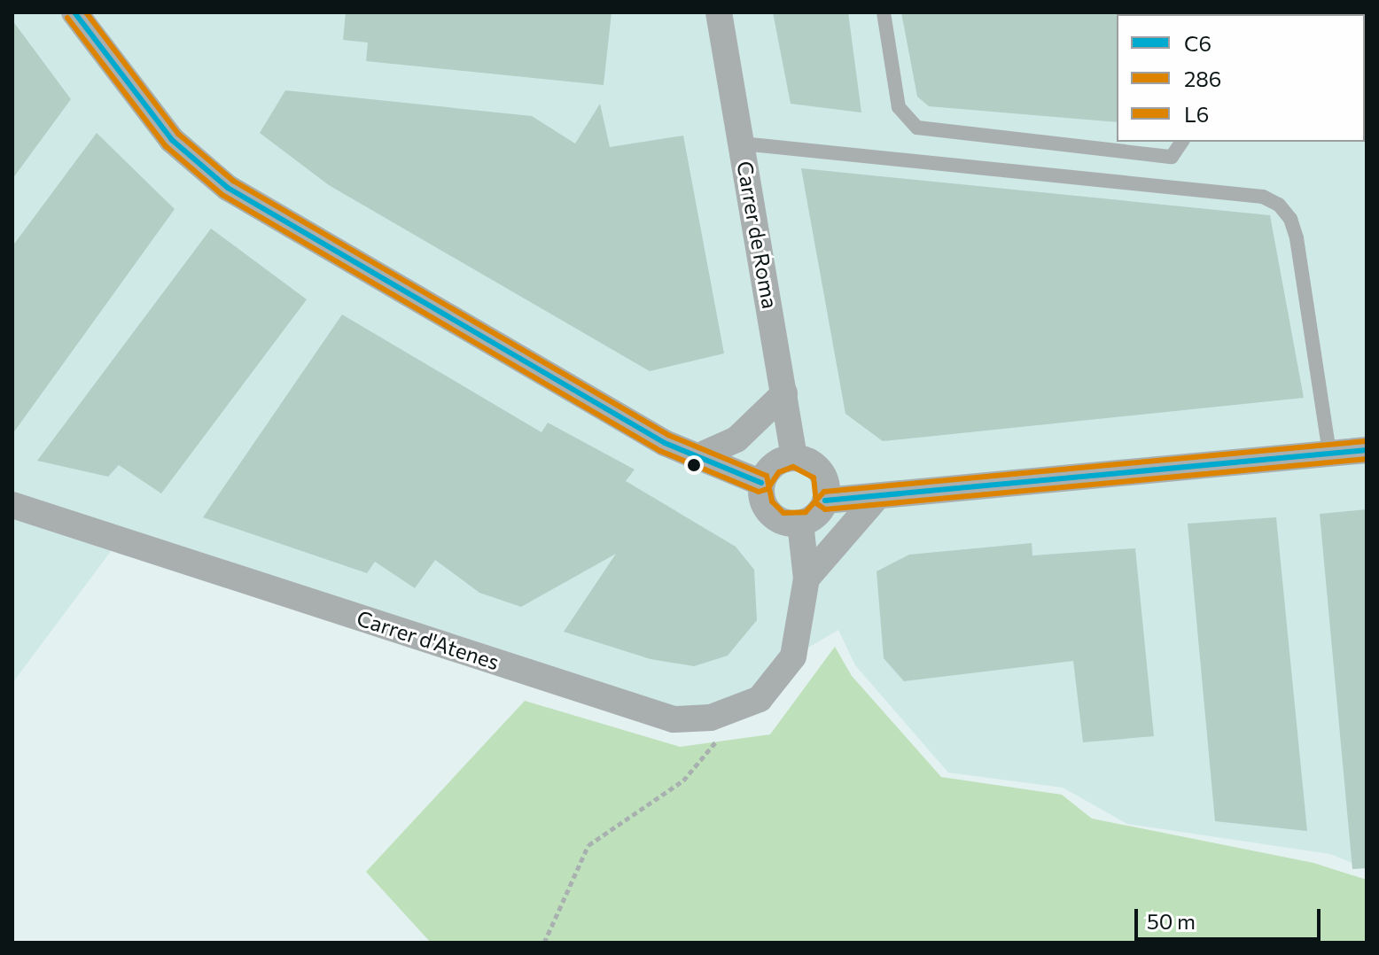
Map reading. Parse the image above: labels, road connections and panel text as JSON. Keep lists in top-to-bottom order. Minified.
{"streets":{"street":["Carrer de Roma","Carrer d'Atenes"]},"lines":["transit line C6","transit line L6","transit line 286"],"legend":["C6","286","L6"],"scale_bar":"50 m"}
